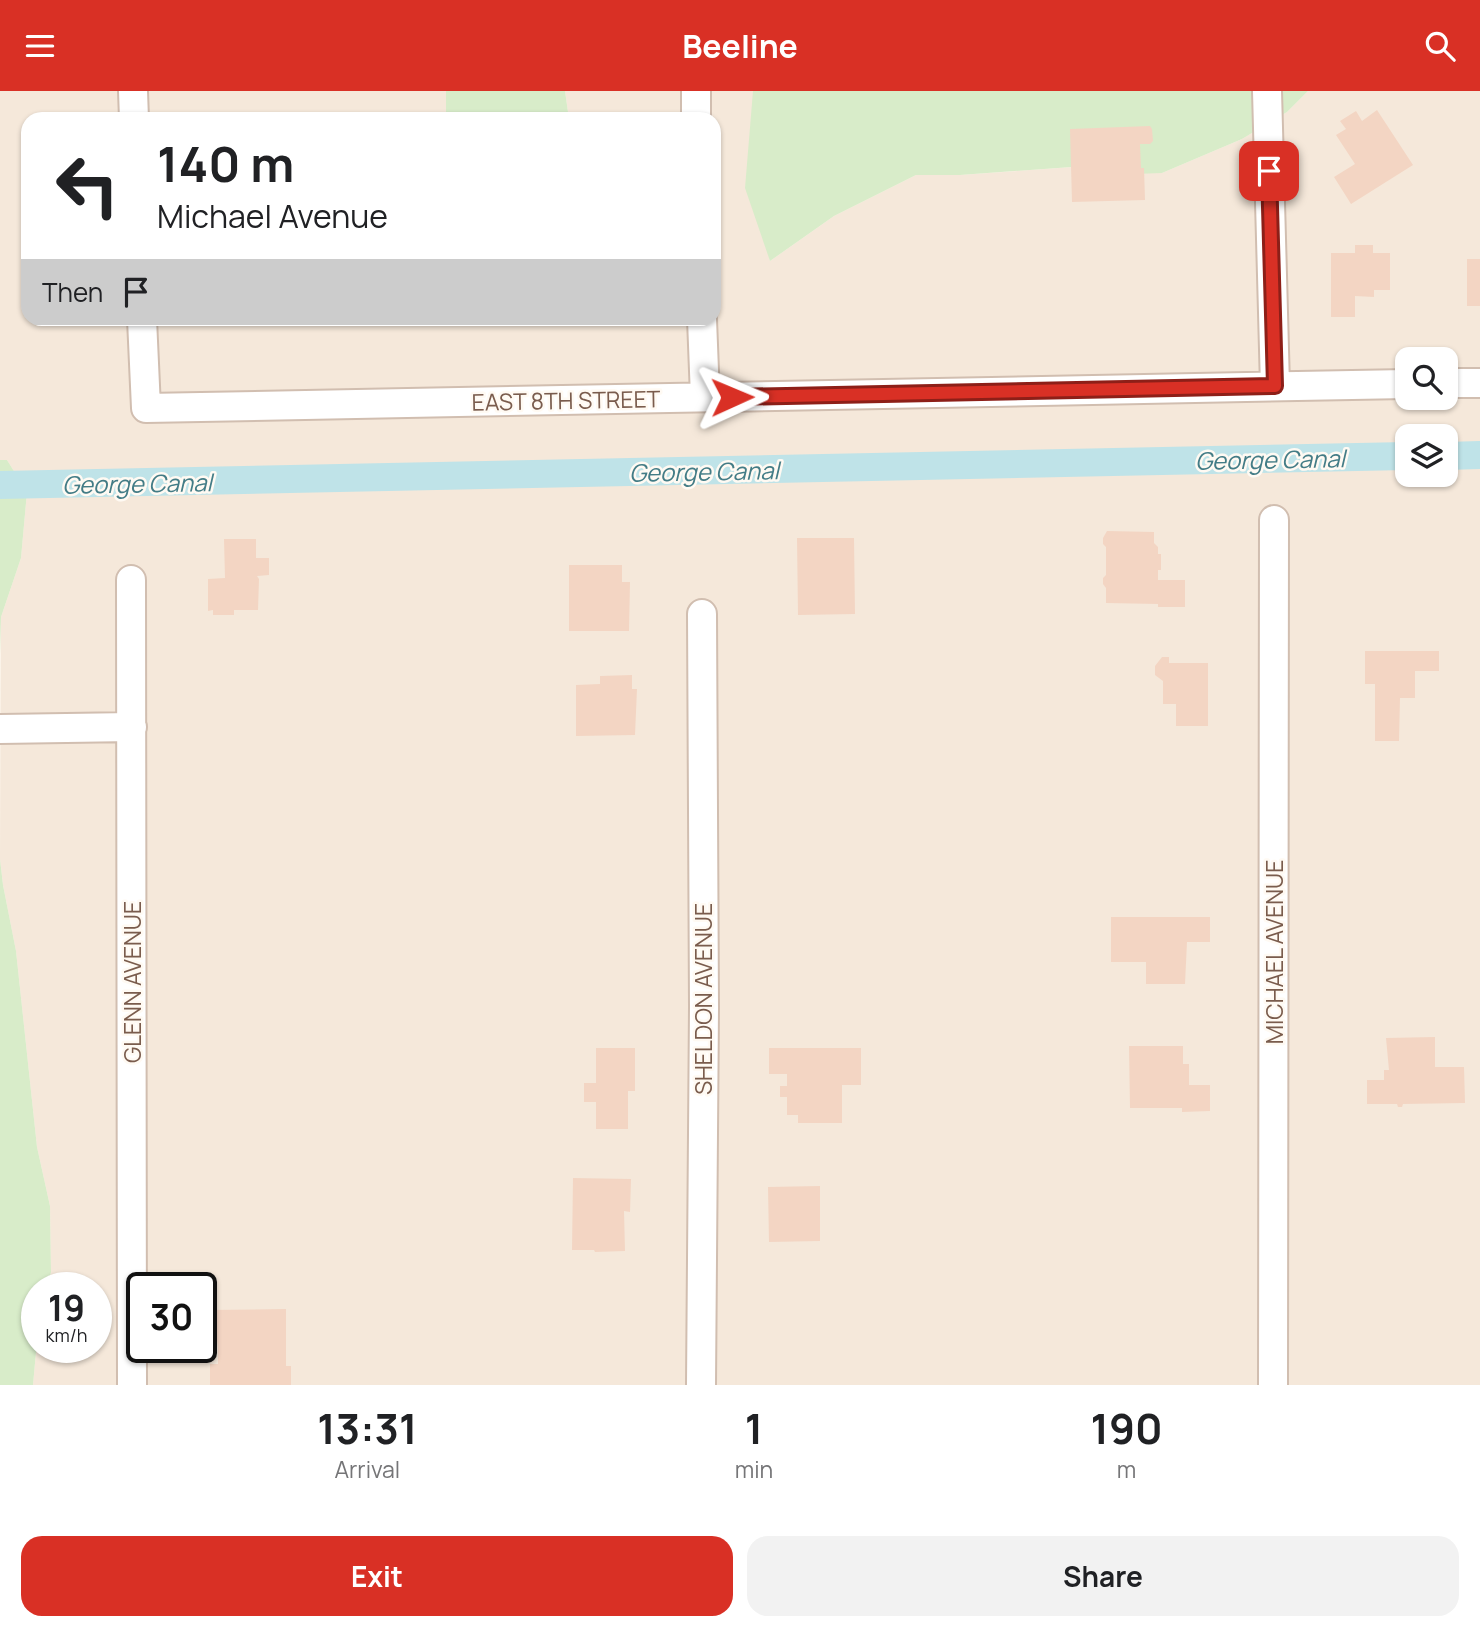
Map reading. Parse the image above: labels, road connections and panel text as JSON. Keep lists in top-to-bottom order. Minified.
{"streets":{"street":["EAST 8TH STREET","MICHAEL AVENUE","GLENN AVENUE","SHELDON AVENUE"]},"water":["George Canal"],"page":{"header":"Beeline","turn":["140 m","Michael Avenue"],"then":"Then","speed":"19 km/h","limit":"30","eta":["13:31","Arrival","1","min","190","m"],"buttons":["Exit","Share"]}}
